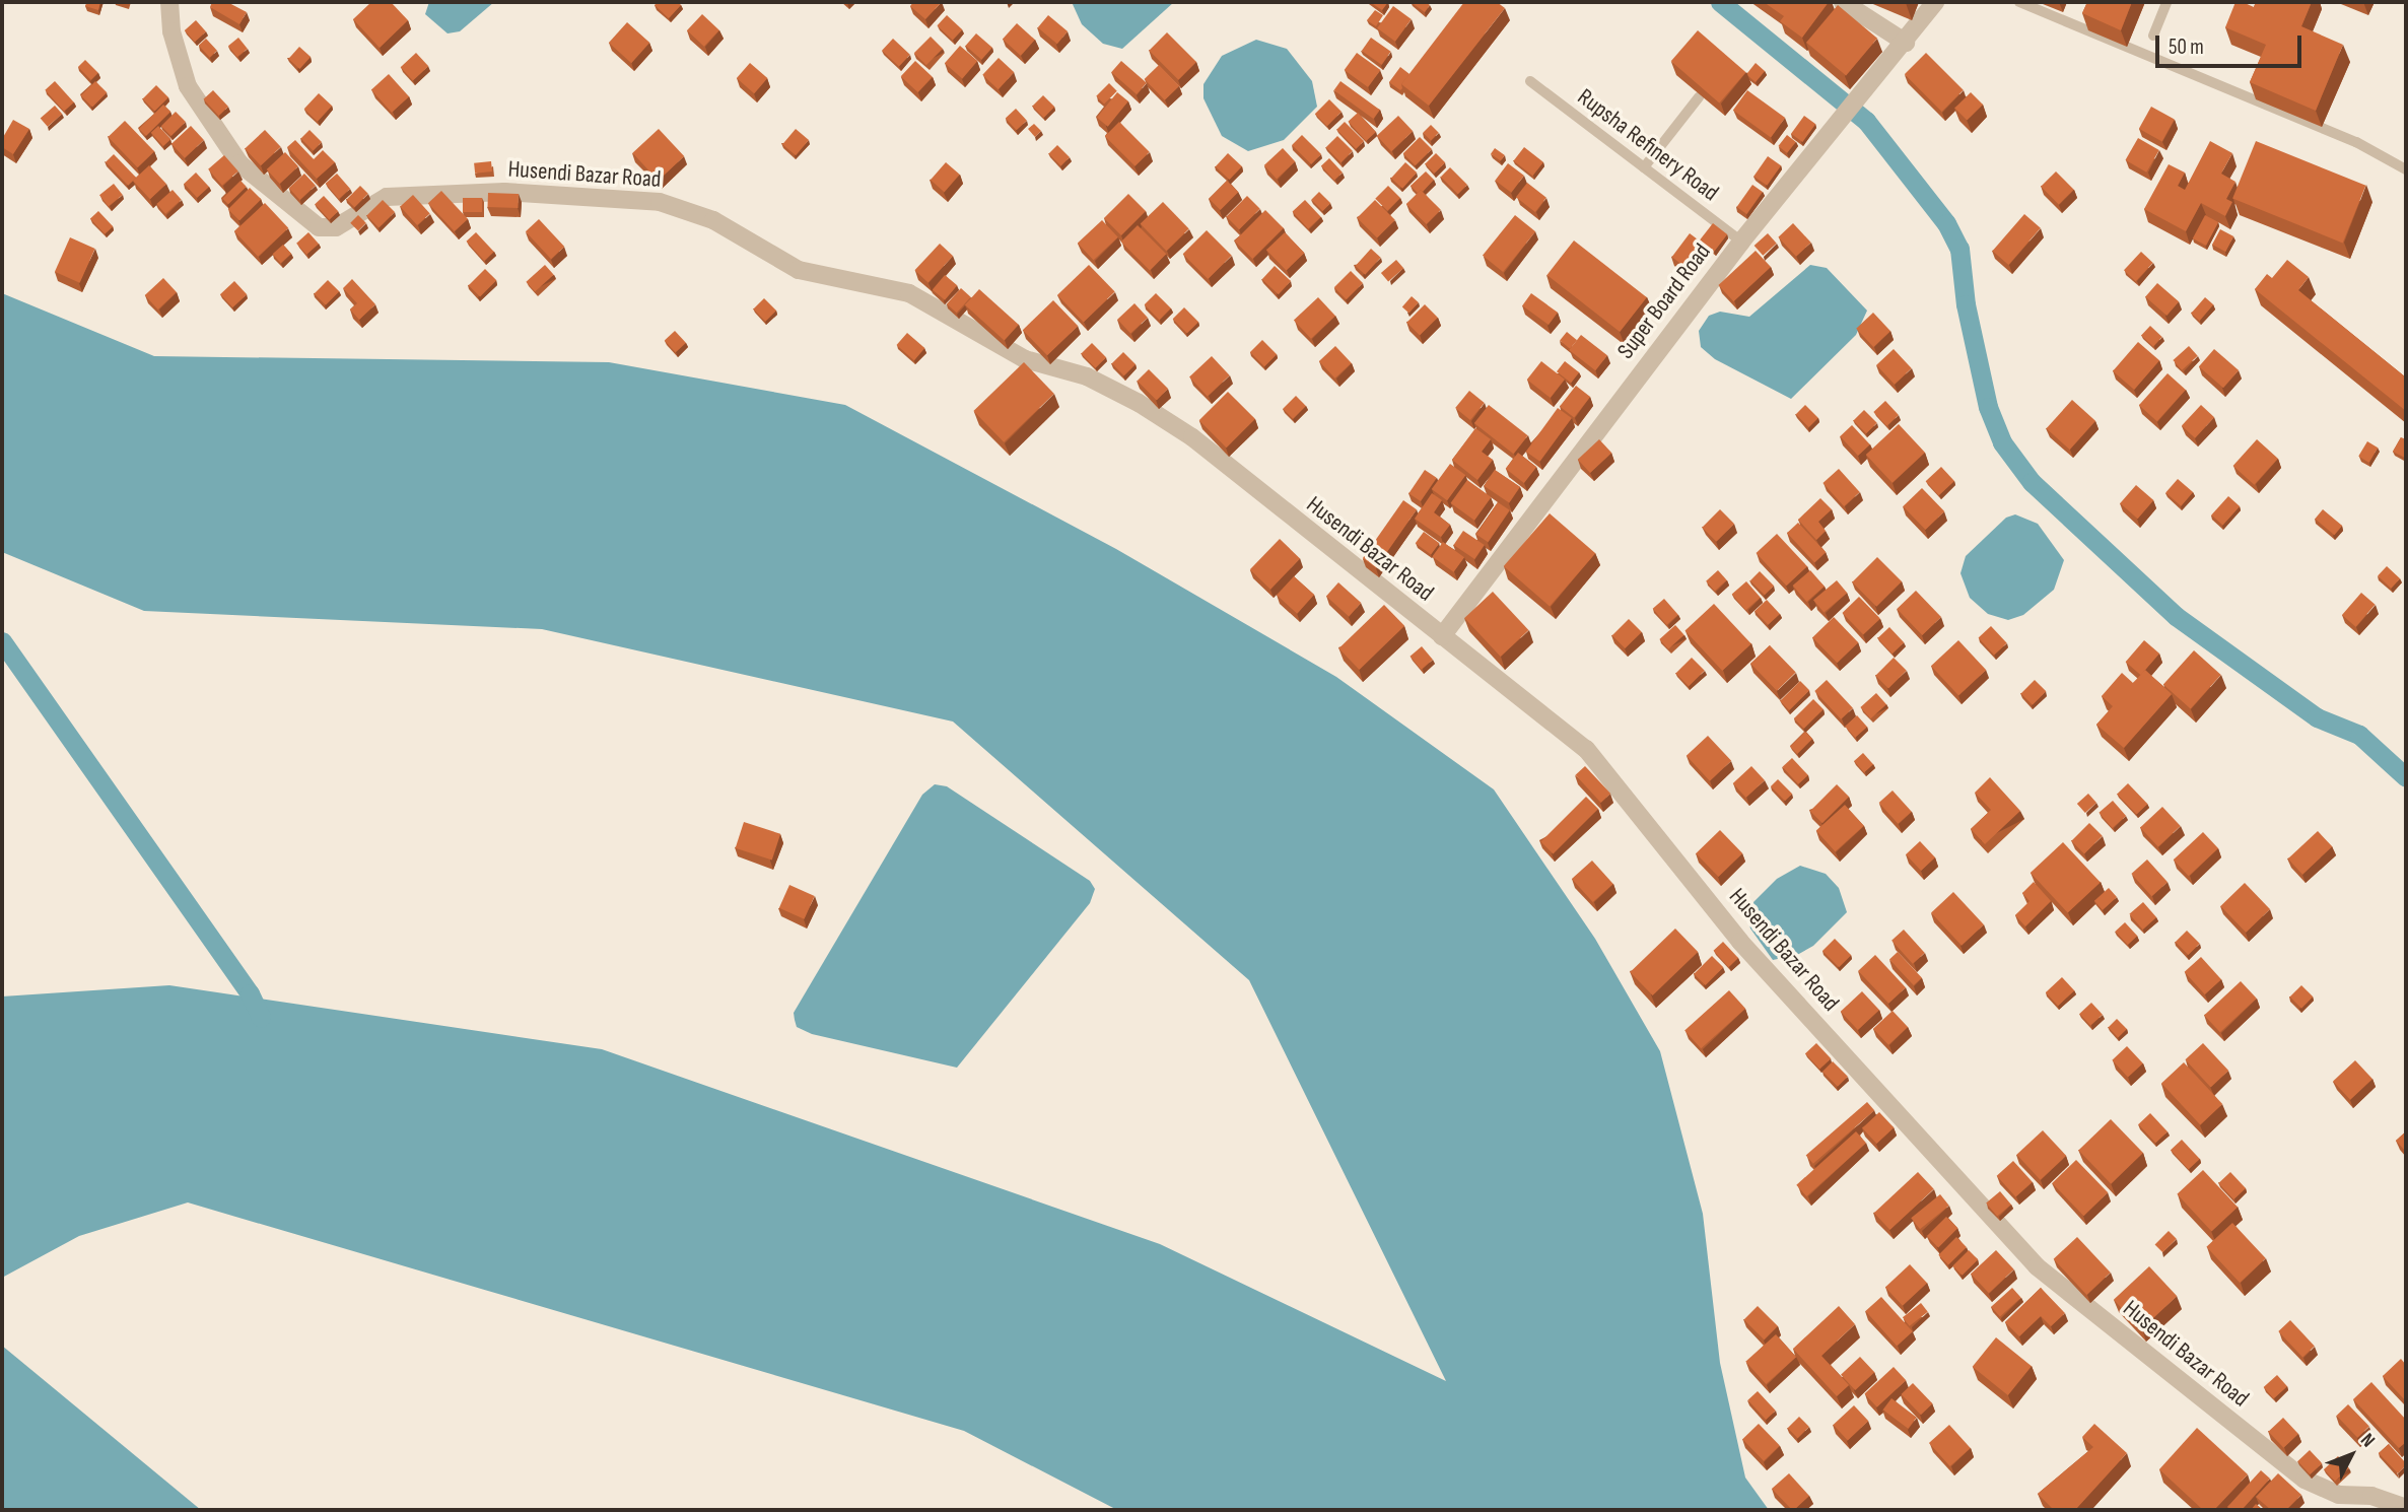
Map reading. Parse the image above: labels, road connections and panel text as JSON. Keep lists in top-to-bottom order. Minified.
{"streets":{"street":["Husendi Bazar Road","Super Board Road"],"lane":["Rupsha Refinery Road"]},"crossings":[["Rupsha Refinery Road","Super Board Road"],["Husendi Bazar Road","Super Board Road"]],"scale_bar":"50 m","north":"top right"}
